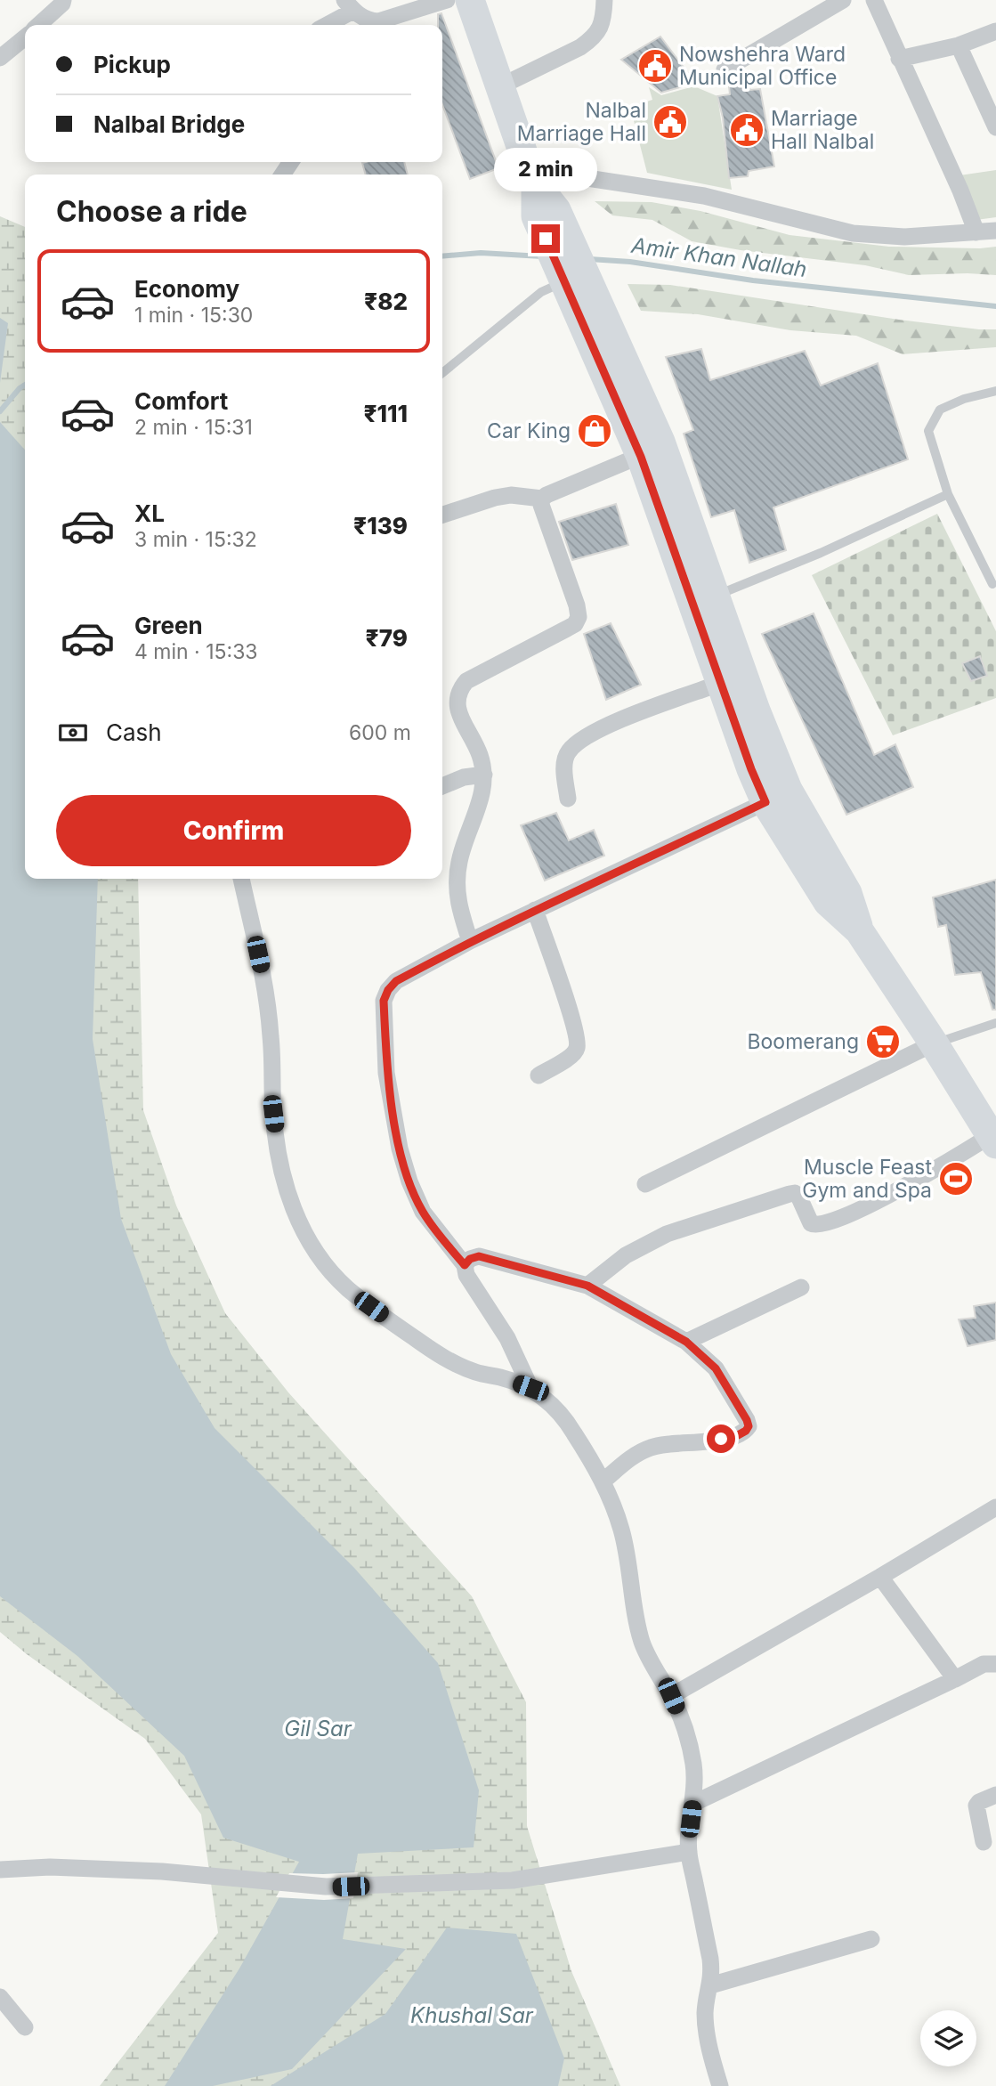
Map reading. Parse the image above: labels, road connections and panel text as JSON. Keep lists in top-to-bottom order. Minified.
{"water":["Amir Khan Nallah","Gil Sar","Khushal Sar"],"places":{"public building":["Nowshehra Ward Municipal Office","Nalbal Marriage Hall","Marriage Hall Nalbal"],"shop":["Car King"],"supermarket":["Boomerang"],"sports":["Muscle Feast Gym and Spa"]},"page":{"banner":["Pickup","Nalbal Bridge"],"bubble":"2 min","heading":"Choose a ride","list":[{"name":"Economy","note":"1 min · 15:30","value":"₹82"},{"name":"Comfort","note":"2 min · 15:31","value":"₹111"},{"name":"XL","note":"3 min · 15:32","value":"₹139"},{"name":"Green","note":"4 min · 15:33","value":"₹79"}],"pay":["Cash","600 m"],"buttons":"Confirm"}}
